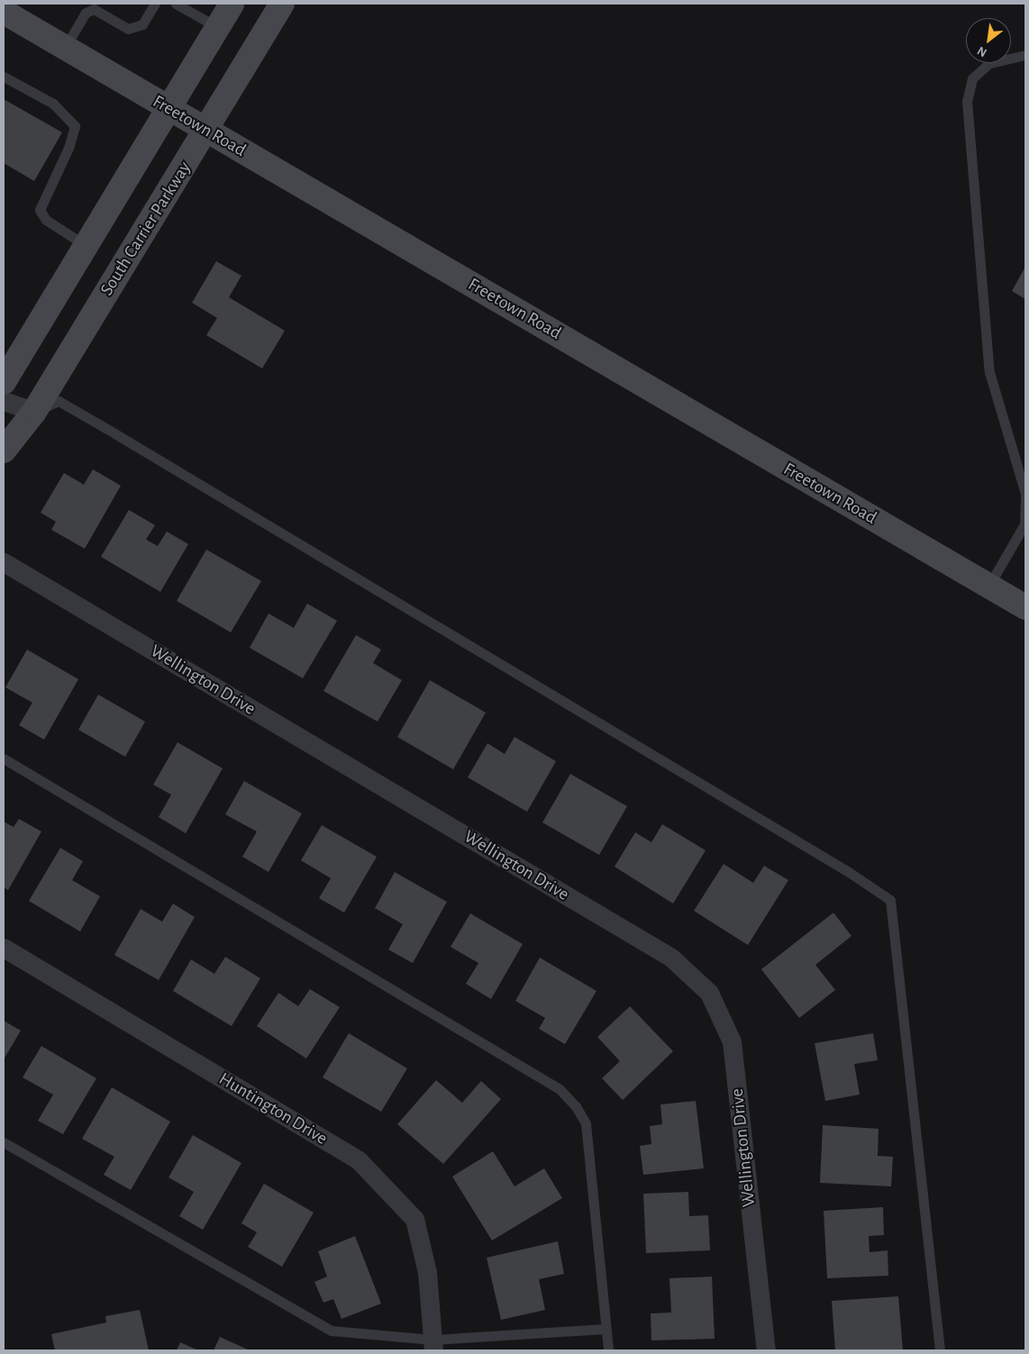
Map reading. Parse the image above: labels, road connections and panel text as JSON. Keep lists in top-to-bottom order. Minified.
{"streets":{"street":["Freetown Road","South Carrier Parkway","Wellington Drive","Huntington Drive"]},"crossings":[["Freetown Road","South Carrier Parkway"]],"north":"bottom left"}
